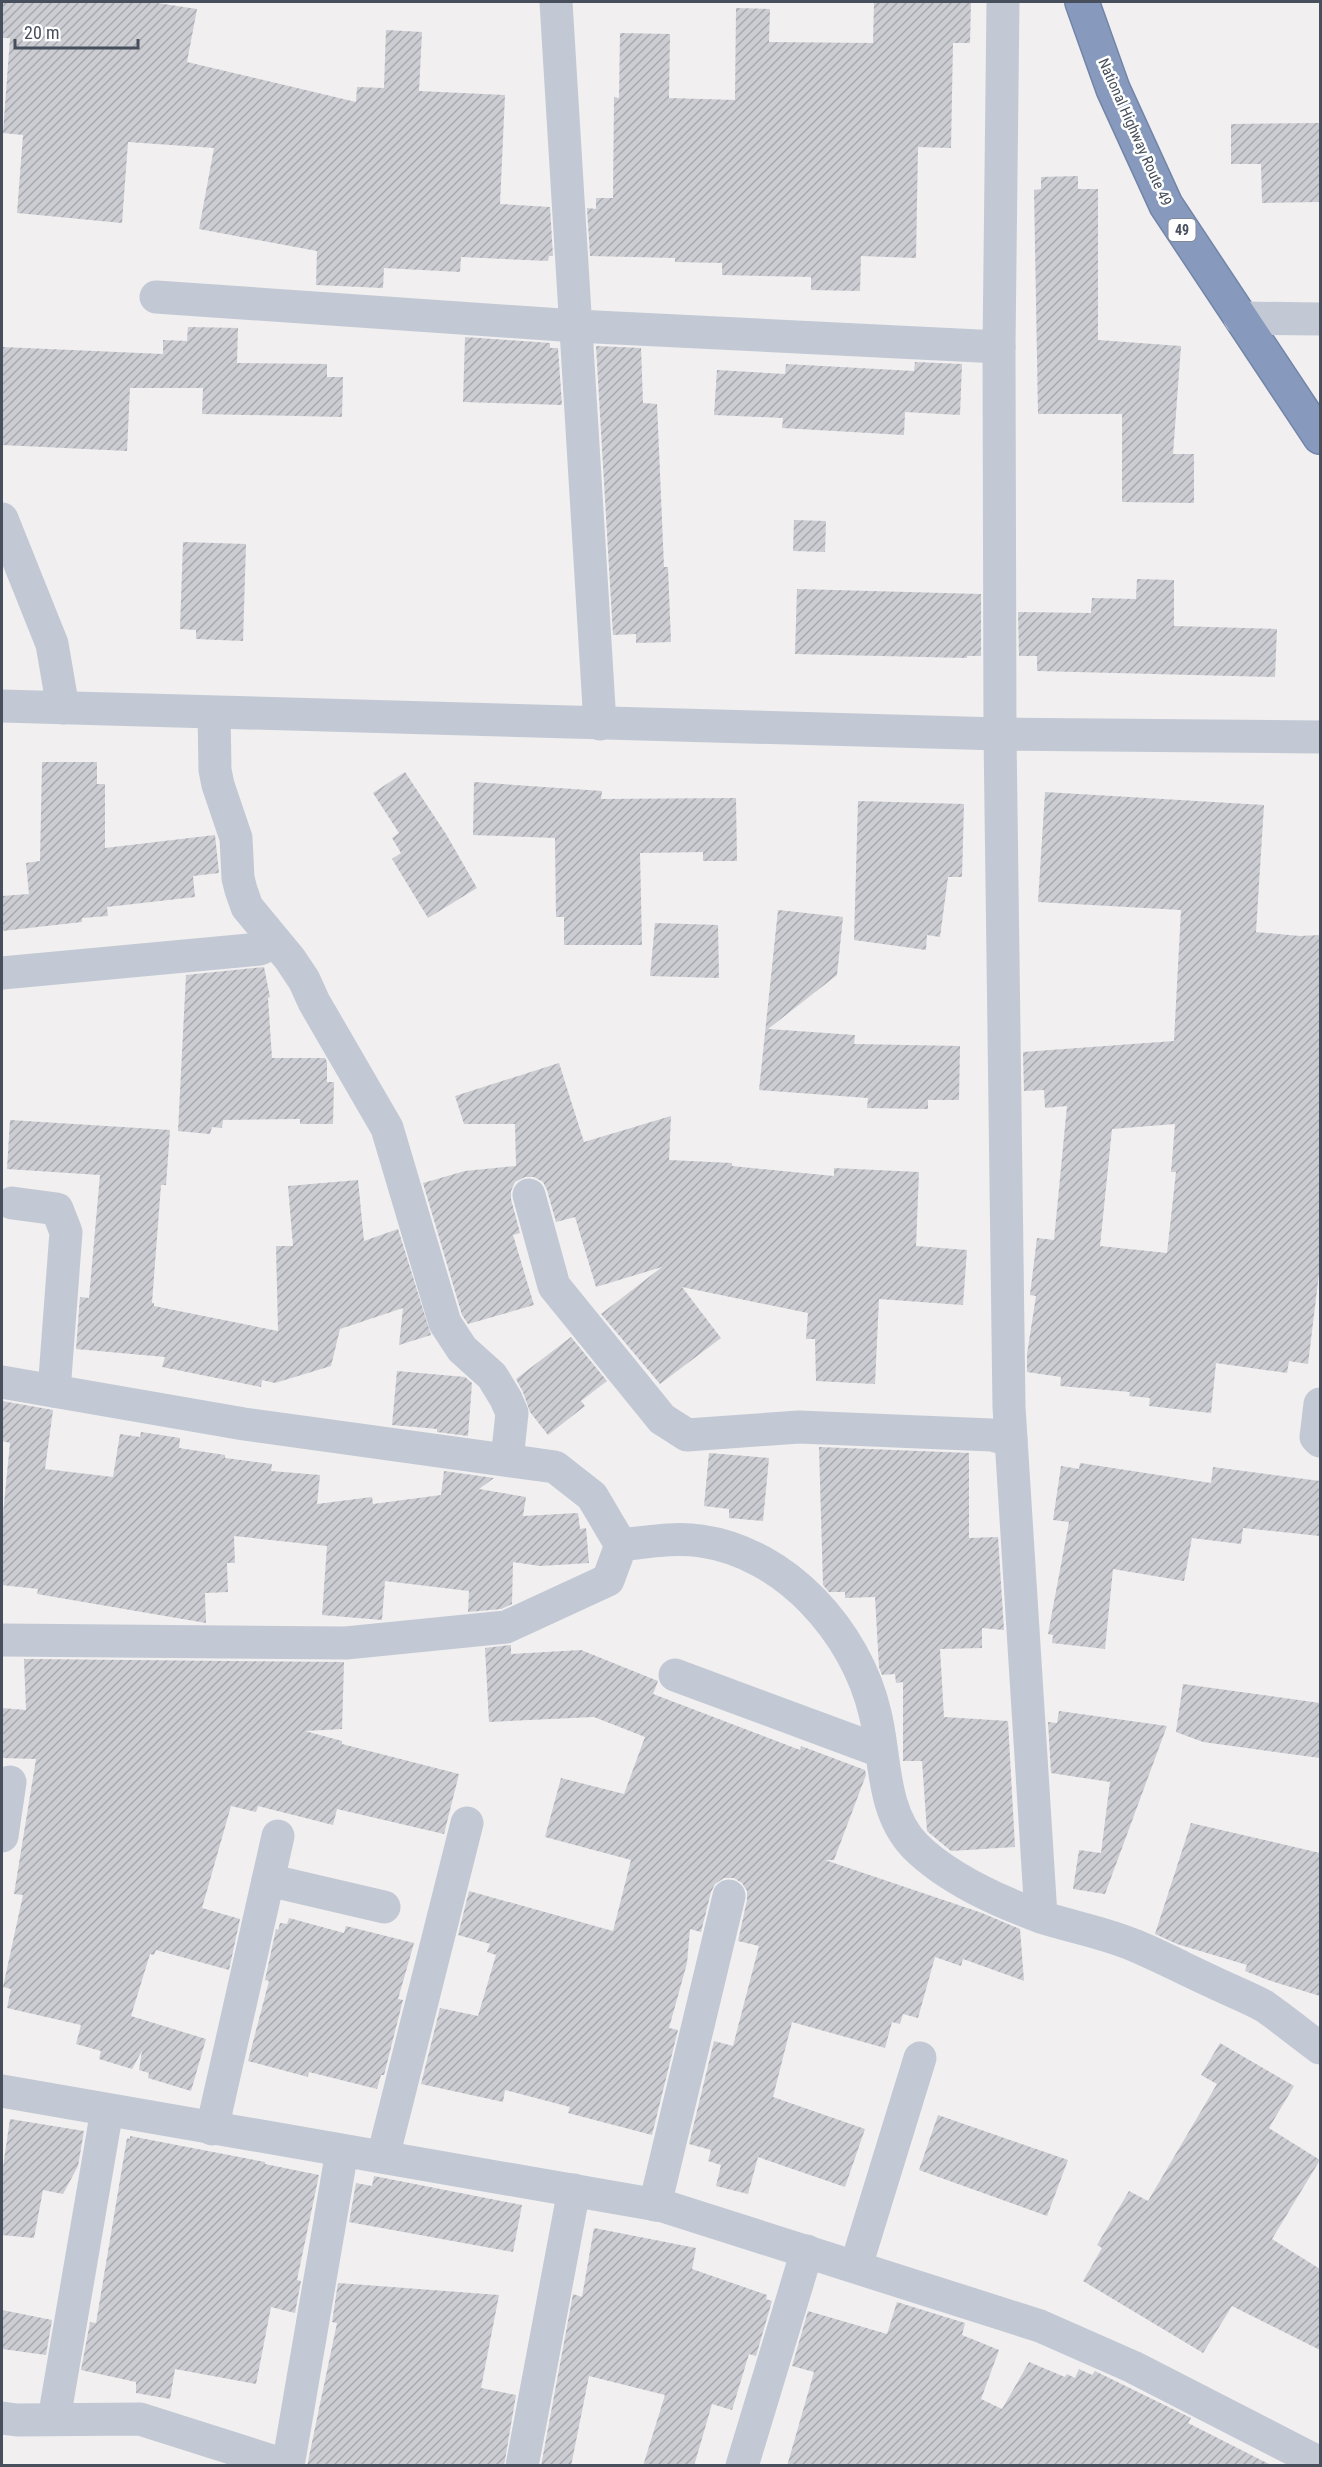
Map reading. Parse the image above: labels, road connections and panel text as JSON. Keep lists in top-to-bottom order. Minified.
{"streets":{"highway":["National Highway Route 49","49"]},"scale_bar":"20 m"}
